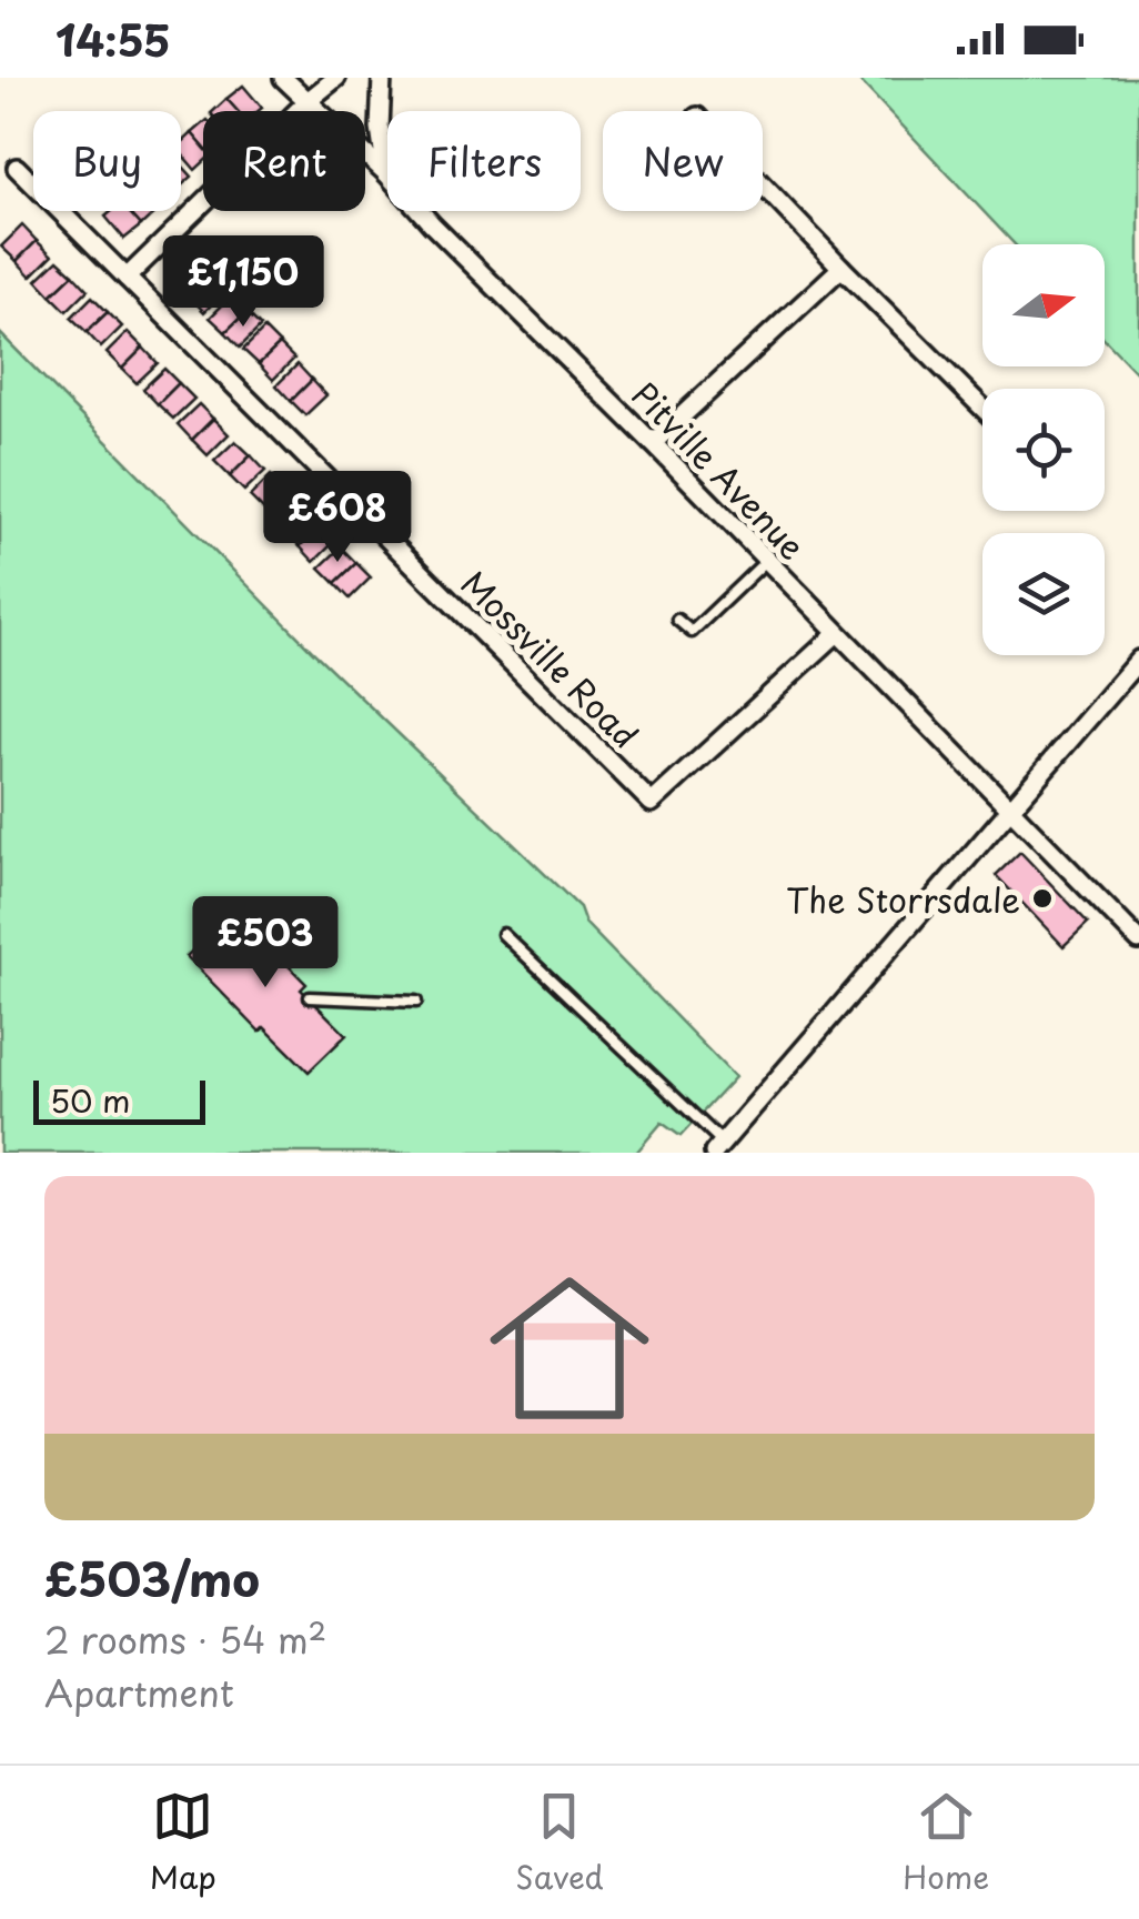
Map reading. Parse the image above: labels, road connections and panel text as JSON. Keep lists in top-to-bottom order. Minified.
{"streets":{"street":["Pitville Avenue","Mossville Road"]},"crossings":[["Pitville Avenue","Mossville Road"]],"places":["The Storrsdale"],"scale_bar":"50 m","north":"right","page":{"status":"14:55","chip":["Buy","Rent","Filters","New"],"price":["£1,150","£608","£503"],"scale":"50 m","list":[{"name":"£503/mo","note":"2 rooms · 54 m² · Apartment"}],"tabs":["Map","Saved","Home"]}}
